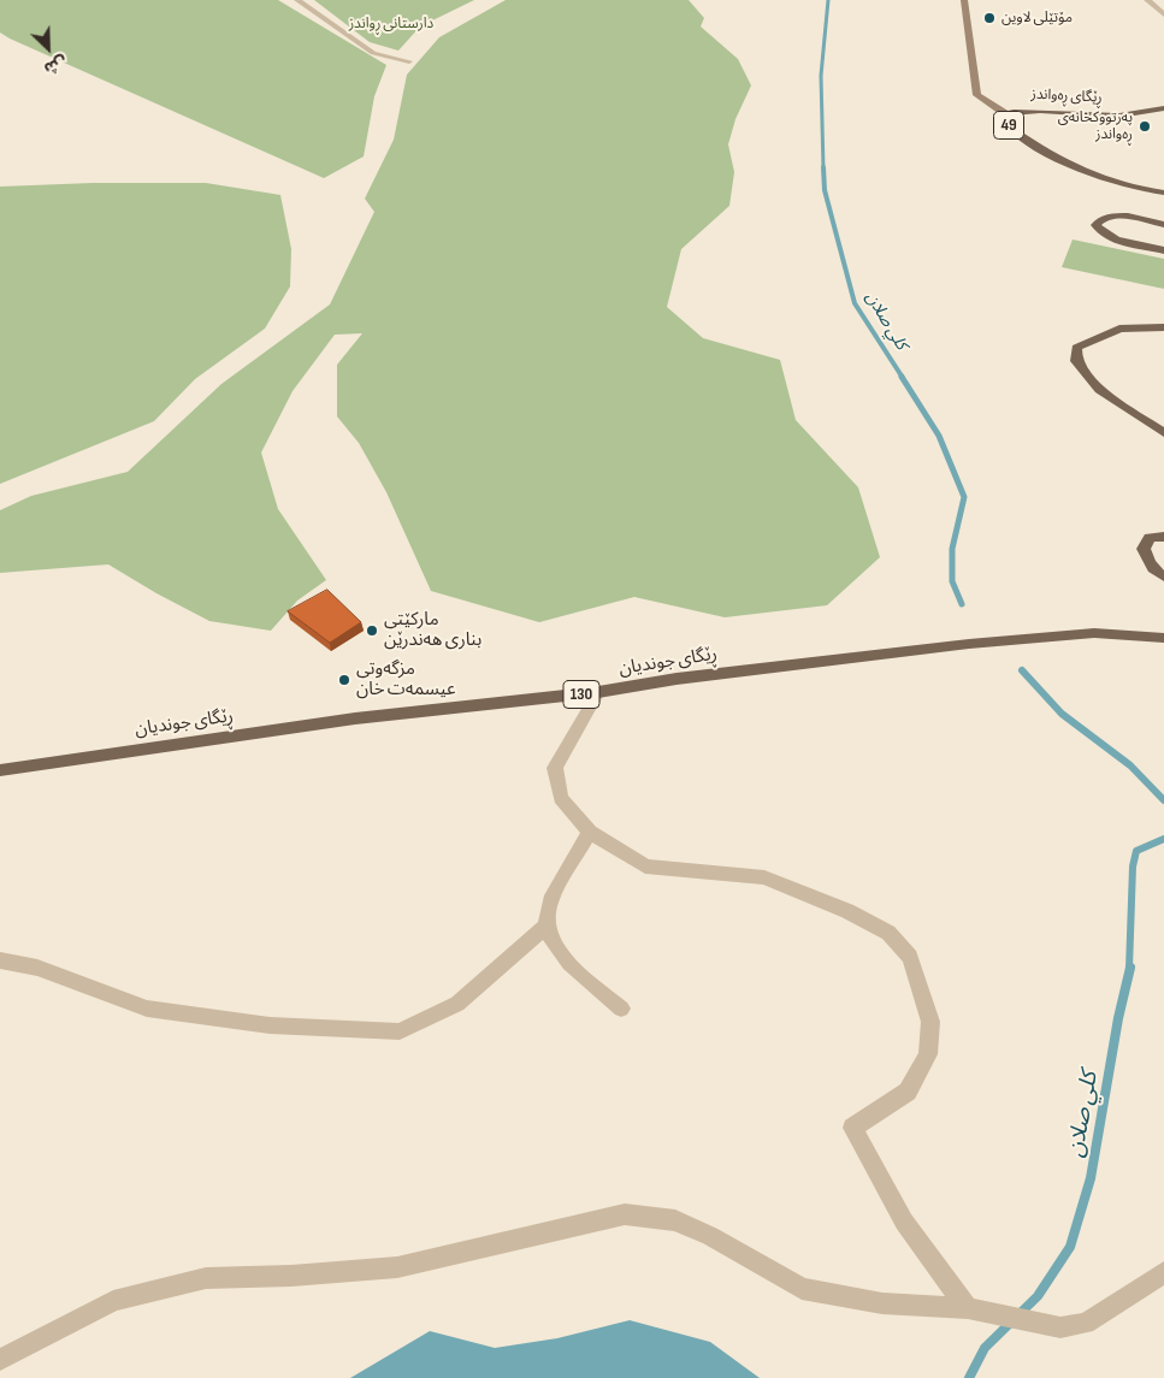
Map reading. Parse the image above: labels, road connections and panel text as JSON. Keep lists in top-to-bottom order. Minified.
{"streets":{"main road":["ڕێگای ڕەواندز","49","ڕێگای جوندیان","130"]},"crossings":[["ڕێگای ڕەواندز","49"]],"water":["كلي صلان"],"parks":["دارستانی ڕواندز"],"places":["مۆتێلی لاوین","پەرتووکخانەی ڕەواندز","مارکێتی بناری هەندرێن","مزگەوتی عیسمەت خان"],"north":"bottom right"}
